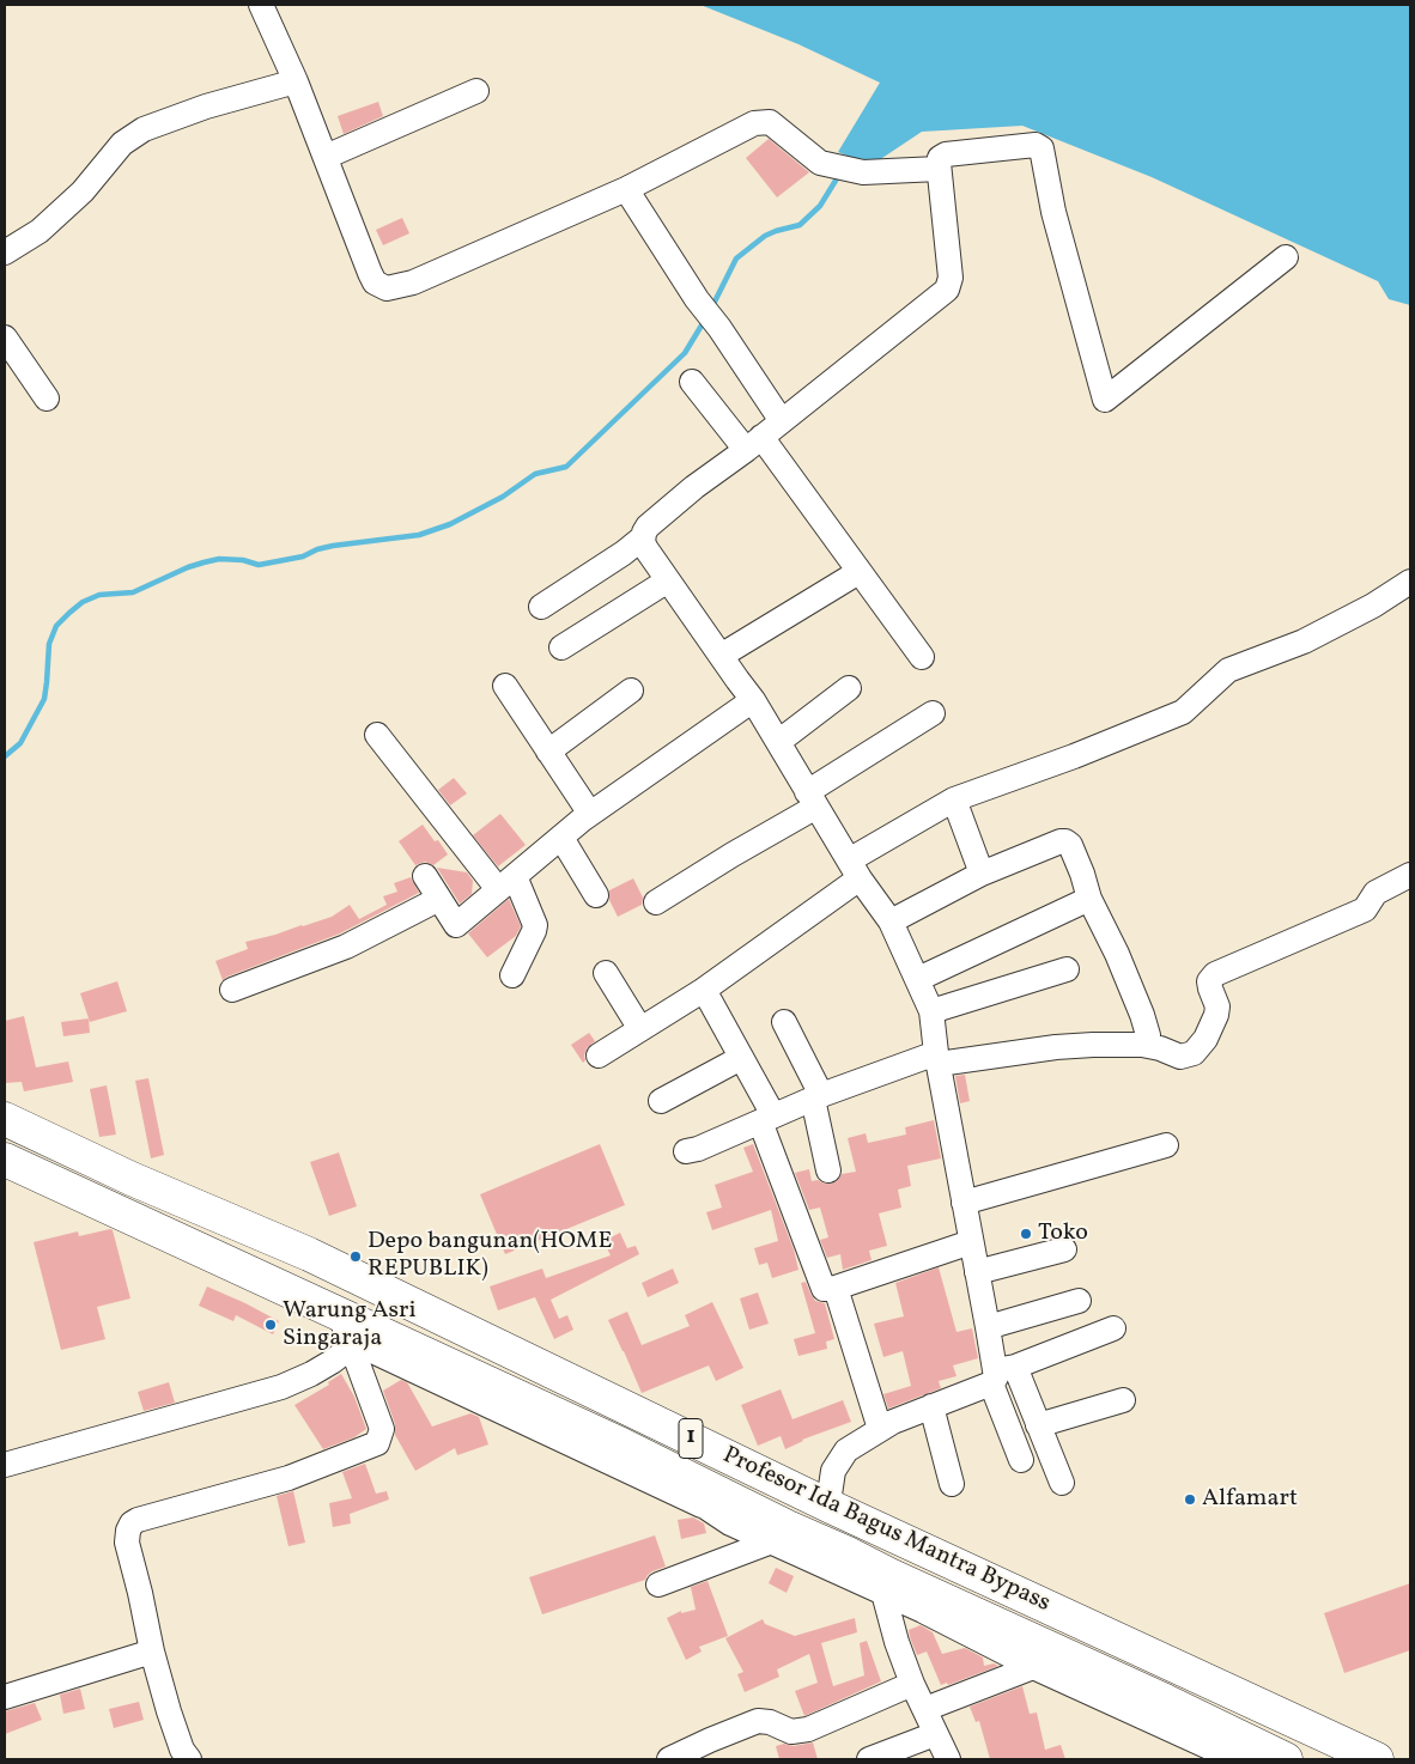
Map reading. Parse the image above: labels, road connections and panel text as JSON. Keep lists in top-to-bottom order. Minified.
{"streets":{"highway":["1","Profesor Ida Bagus Mantra Bypass"]},"places":["Toko","Depo bangunan(HOME REPUBLIK)","Warung Asri Singaraja","Alfamart"]}
